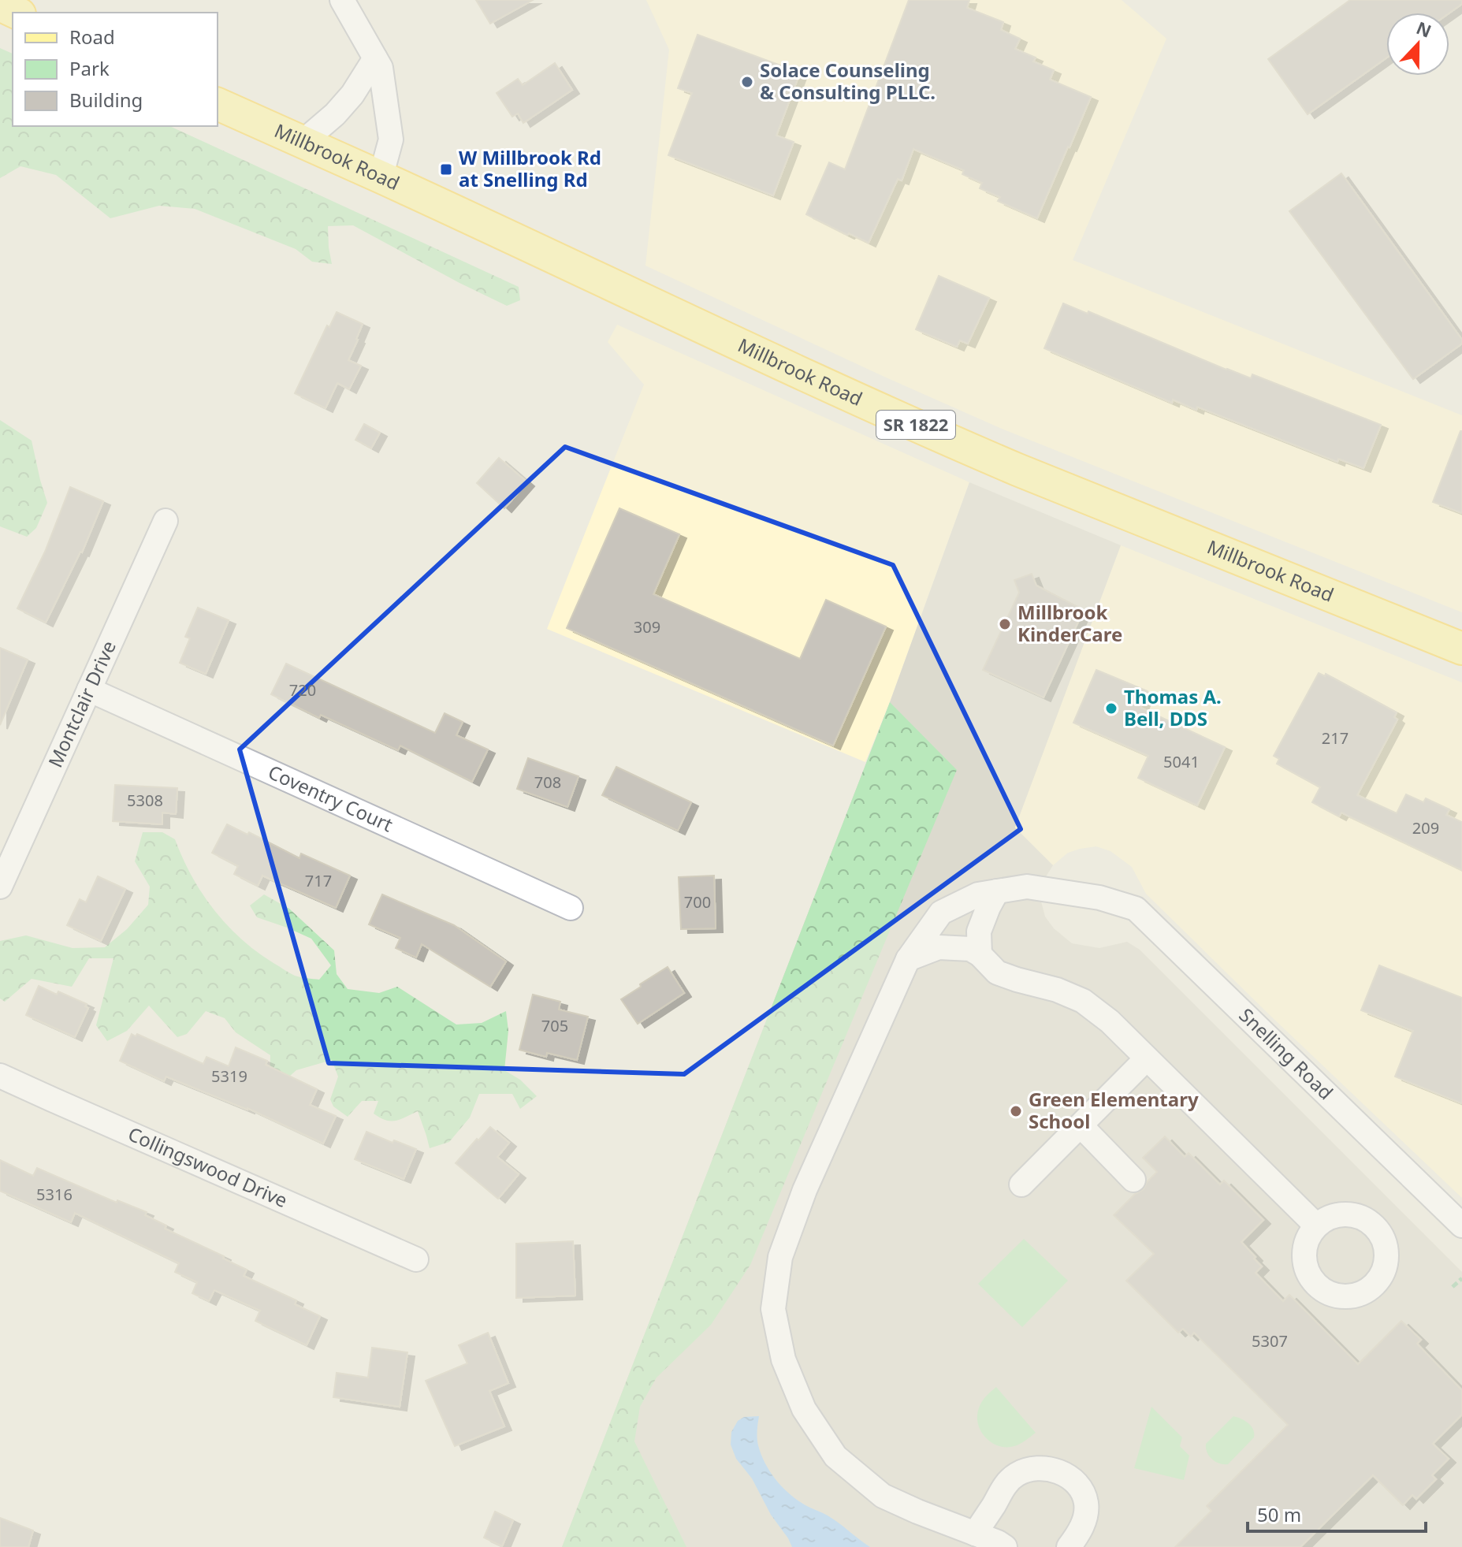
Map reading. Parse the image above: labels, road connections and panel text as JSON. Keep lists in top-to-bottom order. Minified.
{"streets":{"main road":["Millbrook Road","SR 1822"],"street":["Montclair Drive","Coventry Court","Snelling Road","Collingswood Drive"]},"crossings":[["Montclair Drive","Coventry Court"]],"places":{"other":["Solace Counseling & Consulting PLLC.","Millbrook KinderCare","Thomas A. Bell, DDS","Green Elementary School"],"transit":["W Millbrook Rd at Snelling Rd"]},"house_numbers":["309","720","217","5041","708","5308","209","717","700","705","5319","5316","5307"],"legend":["Road","Park","Building"],"scale_bar":"50 m","north":"top"}
